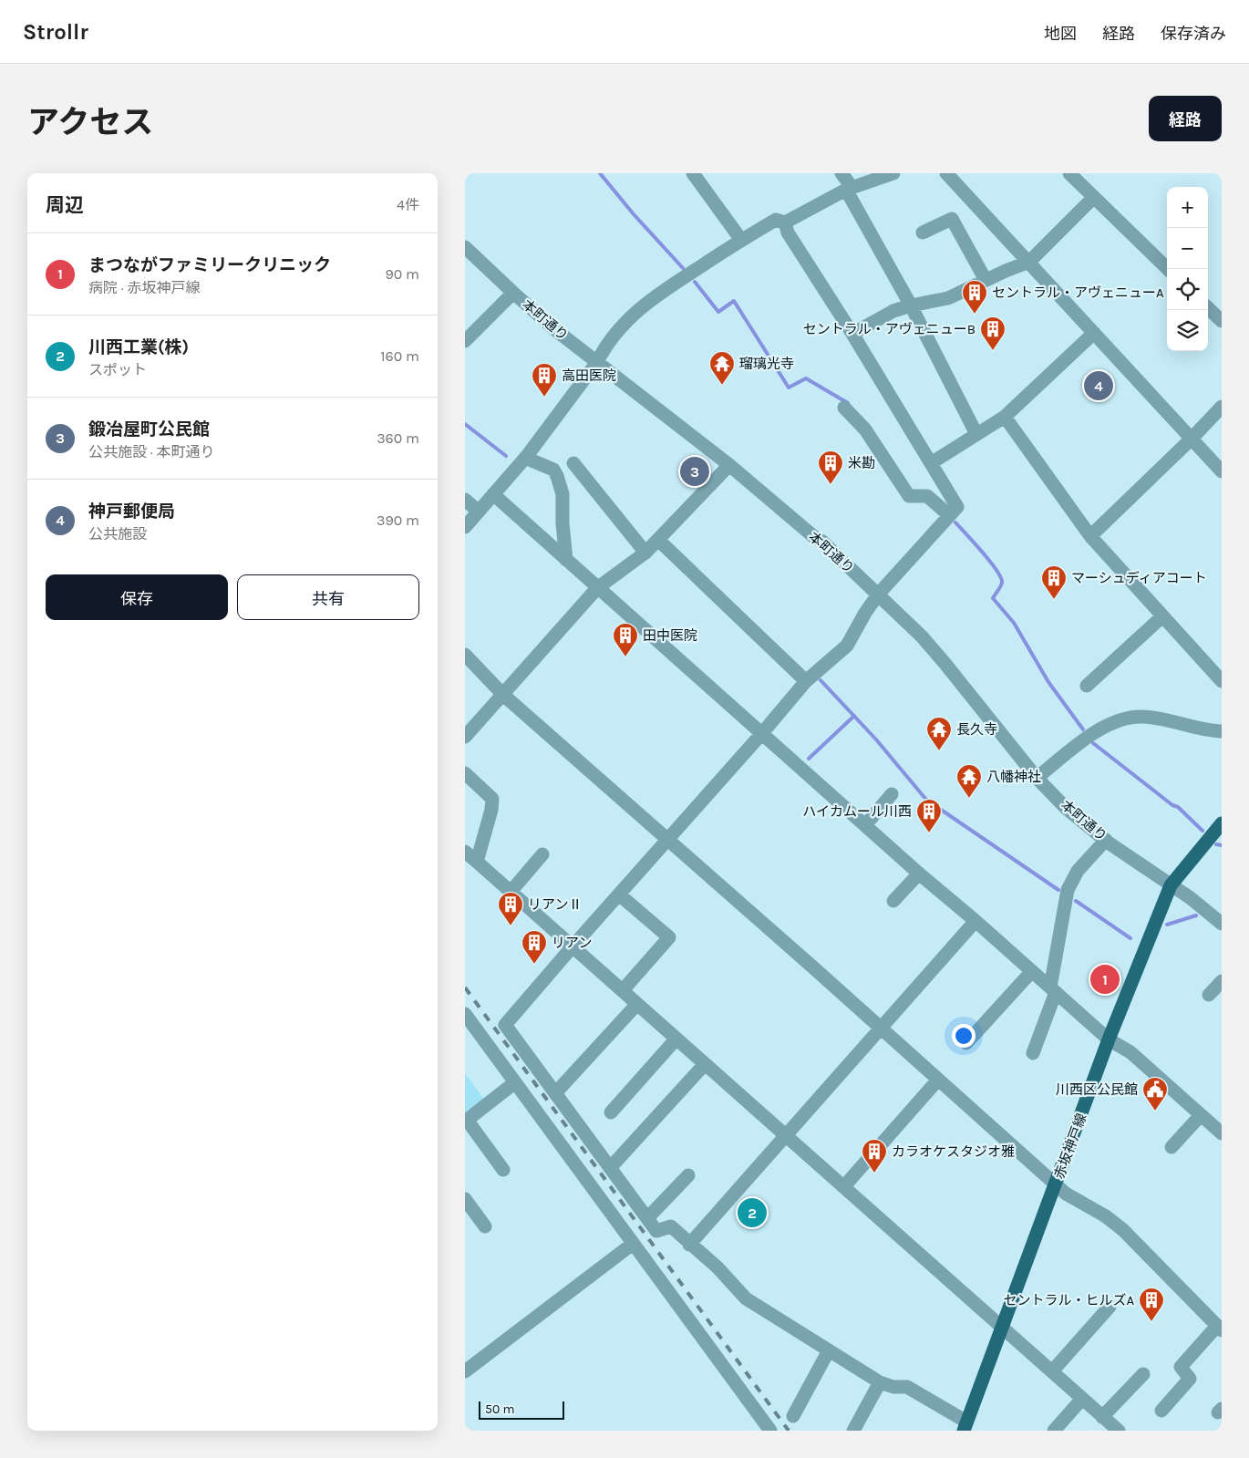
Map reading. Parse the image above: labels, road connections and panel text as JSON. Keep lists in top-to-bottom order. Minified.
{"streets":{"main road":["赤坂神戸線"],"street":["本町通り"]},"crossings":[["本町通り","赤坂神戸線"]],"places":{"building":["セントラル・アヴェニューA","セントラル・アヴェニューB","高田医院","米勘","マーシュディアコート","田中医院","ハイカムール川西","リアンⅡ","リアン","カラオケスタジオ雅","セントラル・ヒルズA"],"temple":["瑠璃光寺","長久寺","八幡神社"],"public building":["川西区公民館"]},"scale_bar":"50 m","page":{"header":"Strollr","nav":["地図","経路","保存済み"],"title":"アクセス","buttons":["経路",["保存","共有"]],"heading":["周辺","4件"],"map_buttons":["+","−"],"list":[{"mark":"1","name":"まつながファミリークリニック","note":"病院 · 赤坂神戸線","value":"90 m"},{"mark":"2","name":"川西工業(株)","note":"スポット","value":"160 m"},{"mark":"3","name":"鍛冶屋町公民館","note":"公共施設 · 本町通り","value":"360 m"},{"mark":"4","name":"神戸郵便局","note":"公共施設","value":"390 m"}],"pins":["4","3","1","2"],"scale":"50 m"}}
